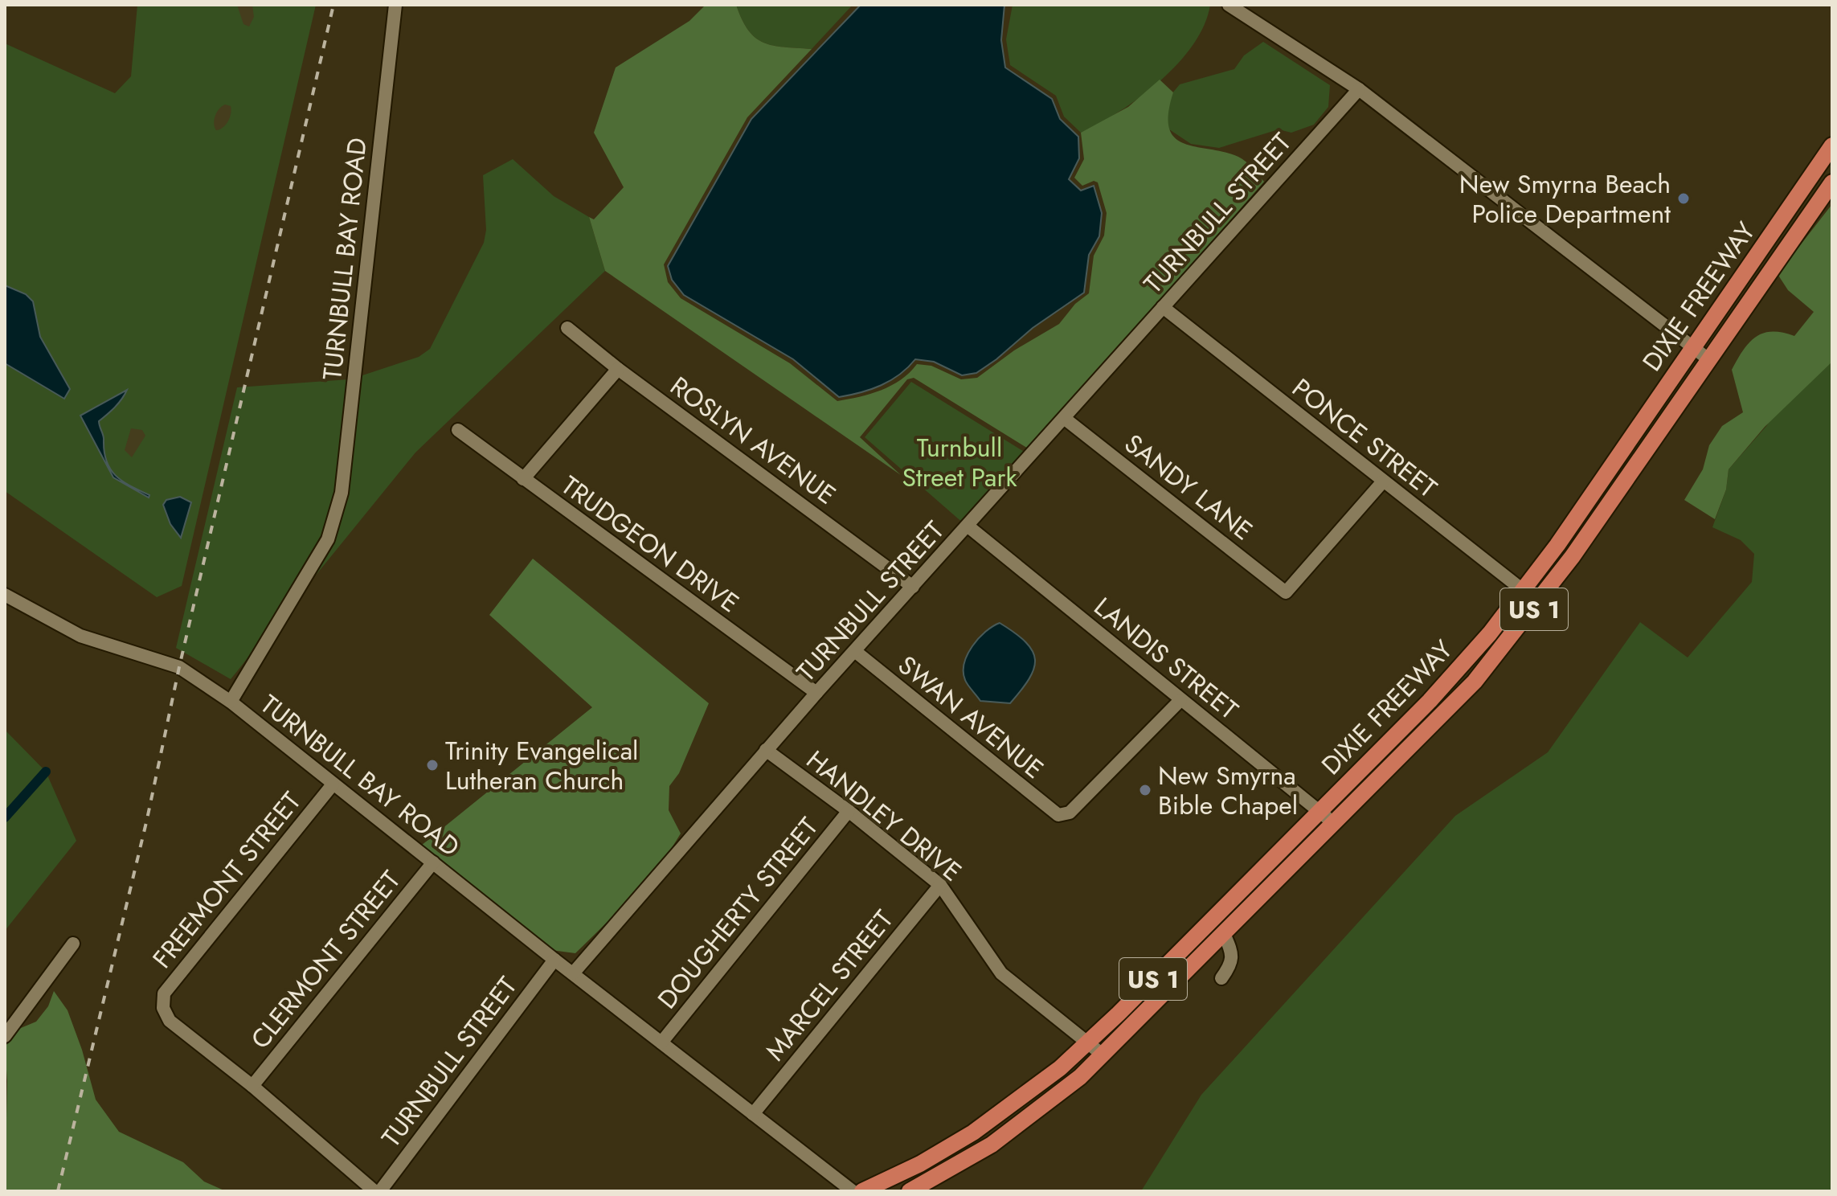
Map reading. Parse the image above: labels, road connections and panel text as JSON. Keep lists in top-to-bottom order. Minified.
{"streets":{"main road":["DIXIE FREEWAY","US 1"],"street":["TURNBULL STREET","TURNBULL BAY ROAD","PONCE STREET","ROSLYN AVENUE","SANDY LANE","TRUDGEON DRIVE","LANDIS STREET","SWAN AVENUE","HANDLEY DRIVE","FREEMONT STREET","DOUGHERTY STREET","CLERMONT STREET","MARCEL STREET"]},"crossings":[["TURNBULL STREET","TURNBULL BAY ROAD"],["TURNBULL STREET","PONCE STREET"],["TURNBULL STREET","ROSLYN AVENUE"],["TURNBULL STREET","SANDY LANE"],["TURNBULL STREET","TRUDGEON DRIVE"],["TURNBULL STREET","LANDIS STREET"],["TURNBULL STREET","SWAN AVENUE"],["TURNBULL STREET","HANDLEY DRIVE"],["TURNBULL BAY ROAD","FREEMONT STREET"],["TURNBULL BAY ROAD","DOUGHERTY STREET"],["TURNBULL BAY ROAD","CLERMONT STREET"],["TURNBULL BAY ROAD","MARCEL STREET"],["DIXIE FREEWAY","PONCE STREET"],["DIXIE FREEWAY","LANDIS STREET"],["DIXIE FREEWAY","HANDLEY DRIVE"],["PONCE STREET","SANDY LANE"],["LANDIS STREET","SWAN AVENUE"],["HANDLEY DRIVE","DOUGHERTY STREET"],["HANDLEY DRIVE","MARCEL STREET"],["FREEMONT STREET","CLERMONT STREET"]],"parks":["Turnbull Street Park"],"places":["New Smyrna Beach Police Department","Trinity Evangelical Lutheran Church","New Smyrna Bible Chapel"]}
